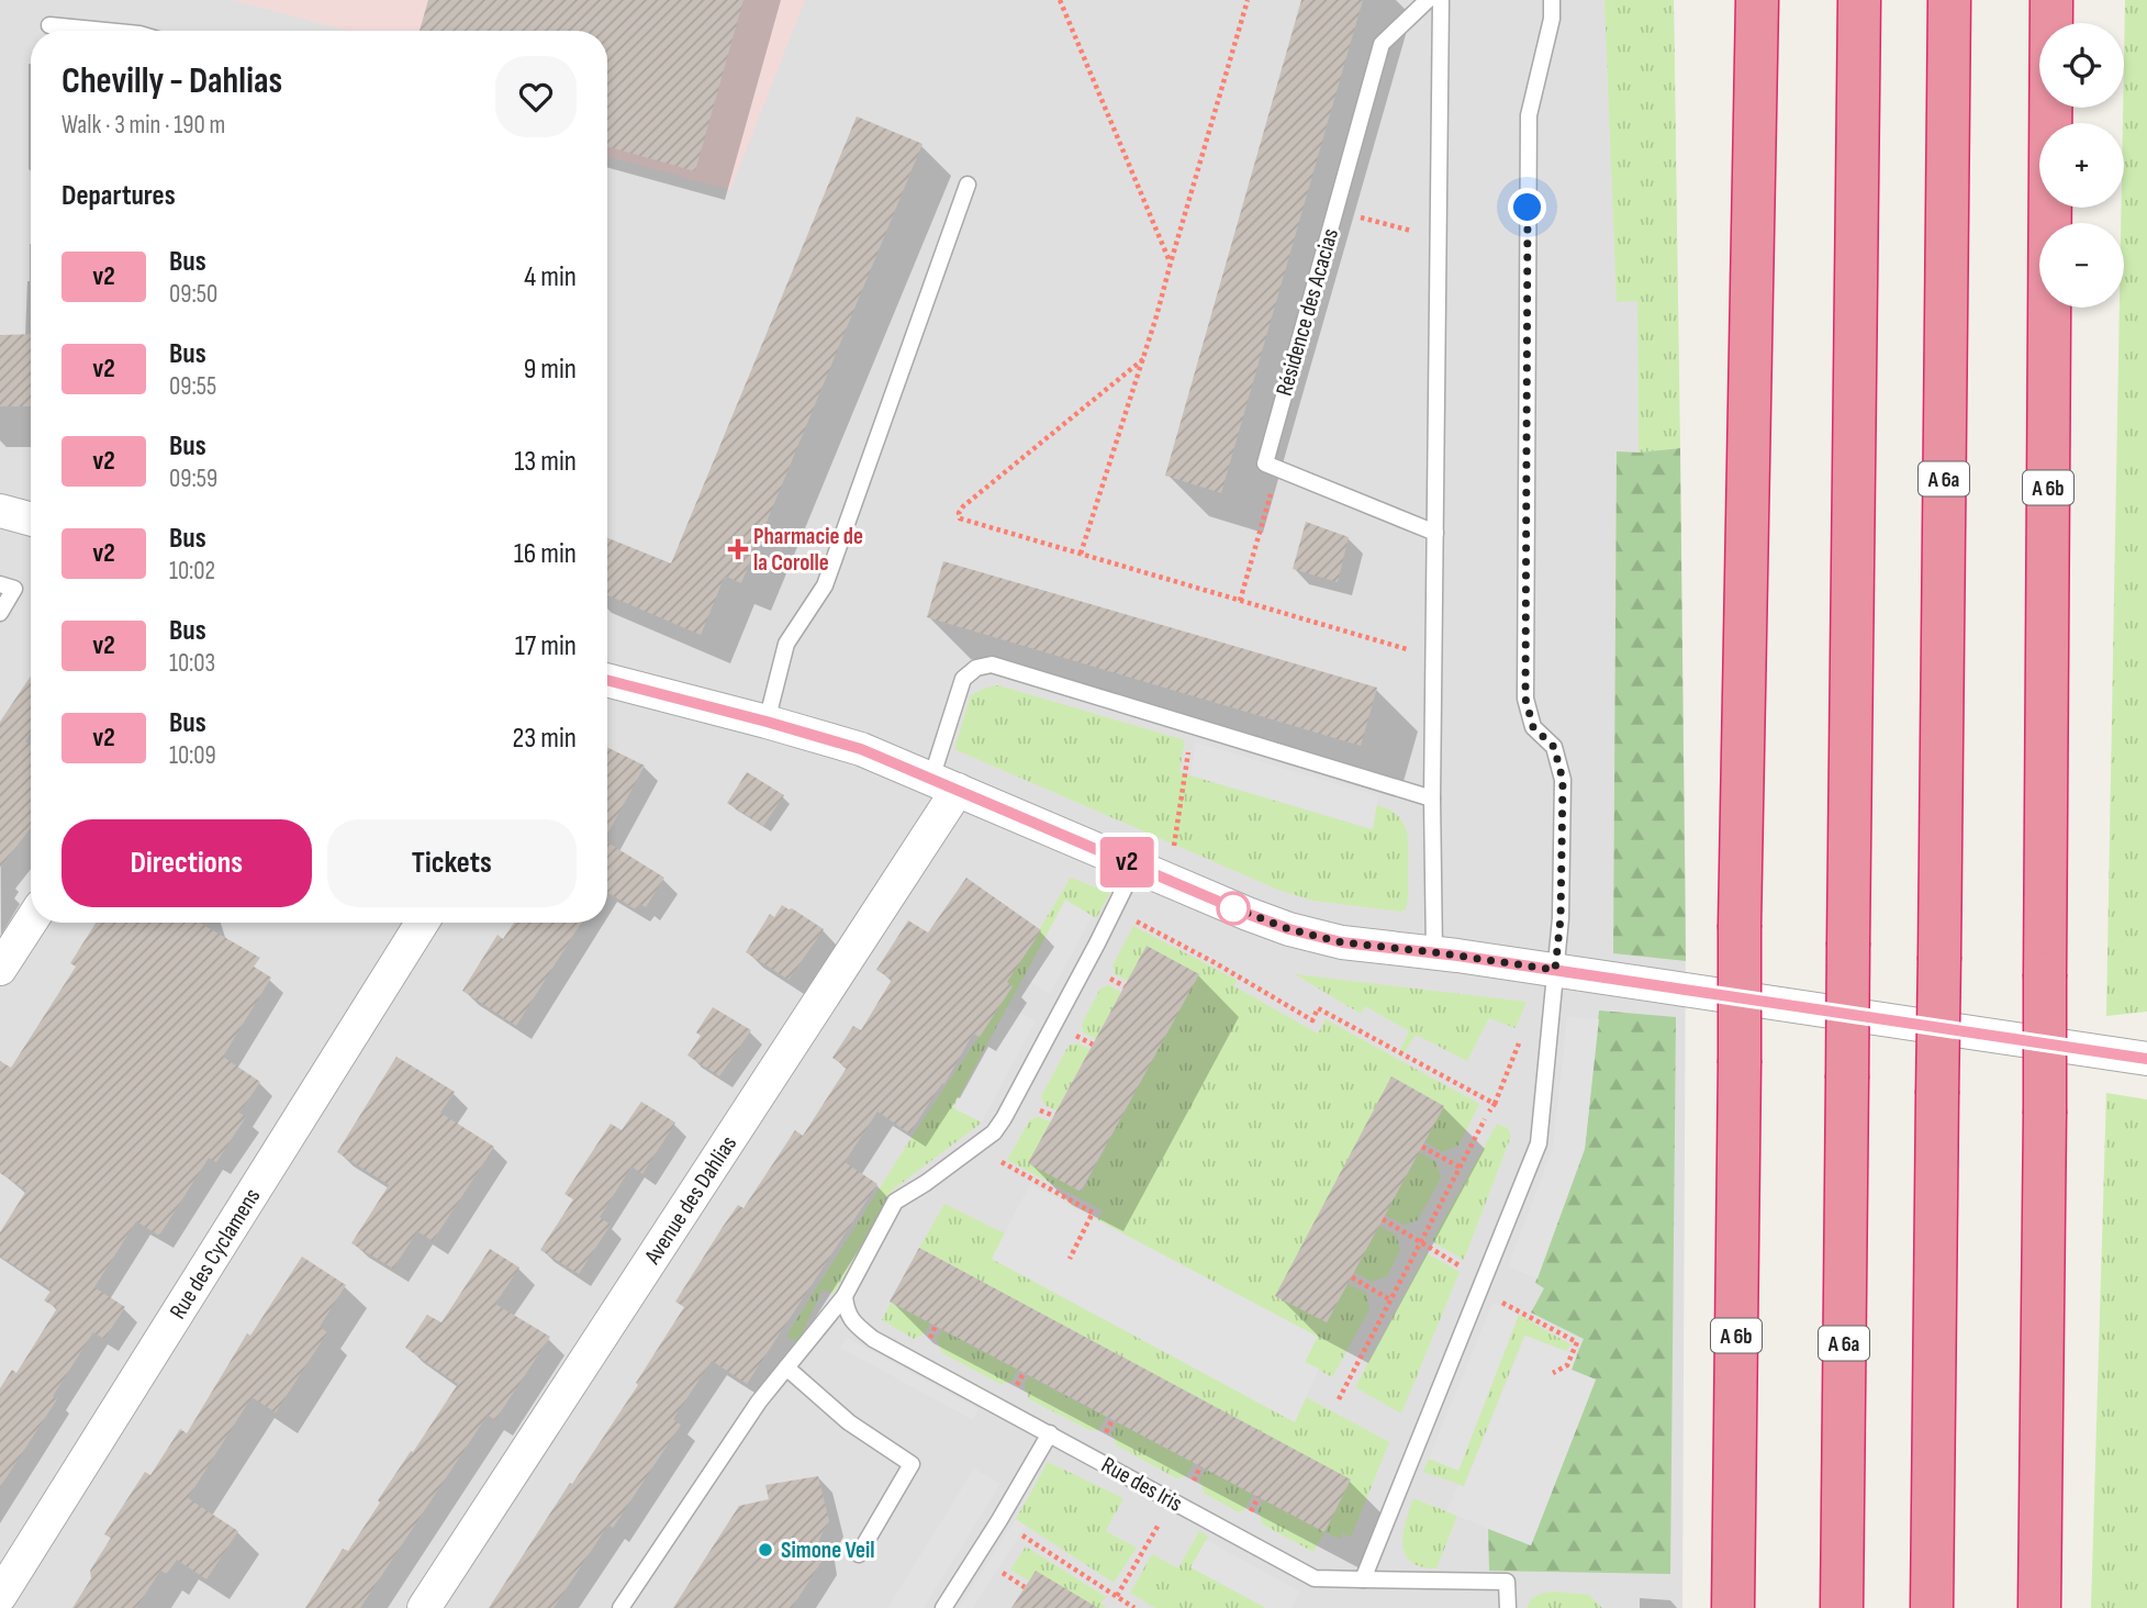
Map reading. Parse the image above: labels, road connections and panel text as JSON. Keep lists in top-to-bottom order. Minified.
{"streets":{"highway":["A 6a","A 6b"],"street":["Avenue des Dahlias","Rue des Cyclamens"],"lane":["Résidence des Acacias","Rue des Iris"]},"places":{"health":["Pharmacie de la Corolle"],"other":["Simone Veil"]},"lines":["bus line v2"],"page":{"on_map":"v2","map_buttons":["+","−"],"heading":[["Chevilly - Dahlias","Walk · 3 min · 190 m"],"Departures"],"list":[{"mark":"v2","name":"Bus","note":"09:50","value":"4 min"},{"mark":"v2","name":"Bus","note":"09:55","value":"9 min"},{"mark":"v2","name":"Bus","note":"09:59","value":"13 min"},{"mark":"v2","name":"Bus","note":"10:02","value":"16 min"},{"mark":"v2","name":"Bus","note":"10:03","value":"17 min"},{"mark":"v2","name":"Bus","note":"10:09","value":"23 min"}],"buttons":["Directions","Tickets"]}}
